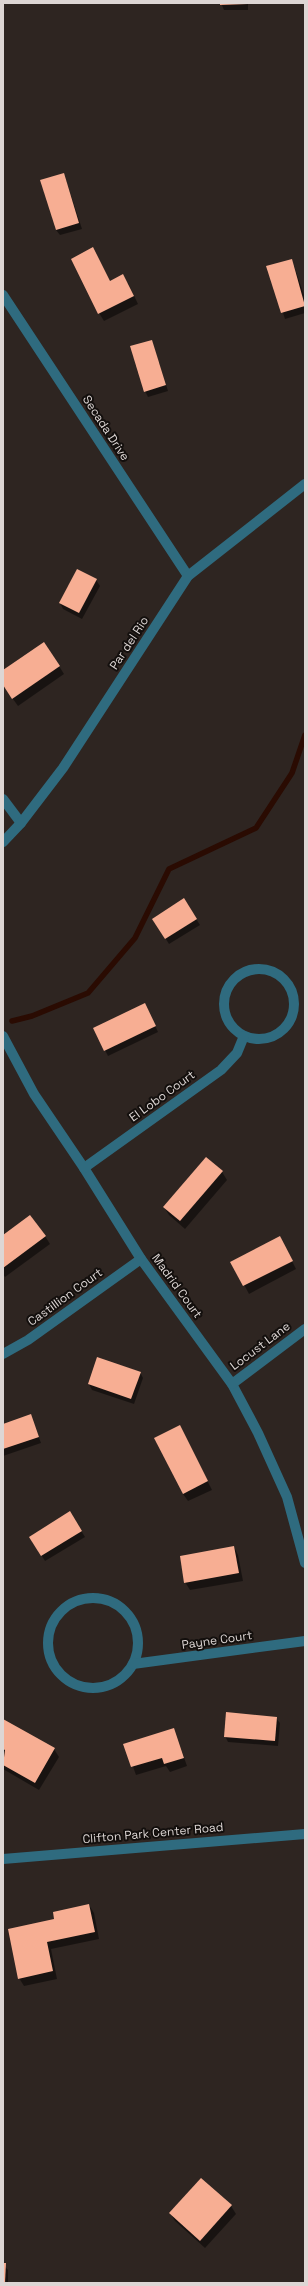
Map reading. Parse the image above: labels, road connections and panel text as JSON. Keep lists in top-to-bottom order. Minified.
{"streets":{"street":["Secada Drive","Par del Rio","El Lobo Court","Madrid Court","Castillion Court","Locust Lane","Payne Court","Clifton Park Center Road"]},"crossings":[["Secada Drive","Par del Rio"],["El Lobo Court","Madrid Court"],["Madrid Court","Castillion Court"],["Madrid Court","Locust Lane"]]}
